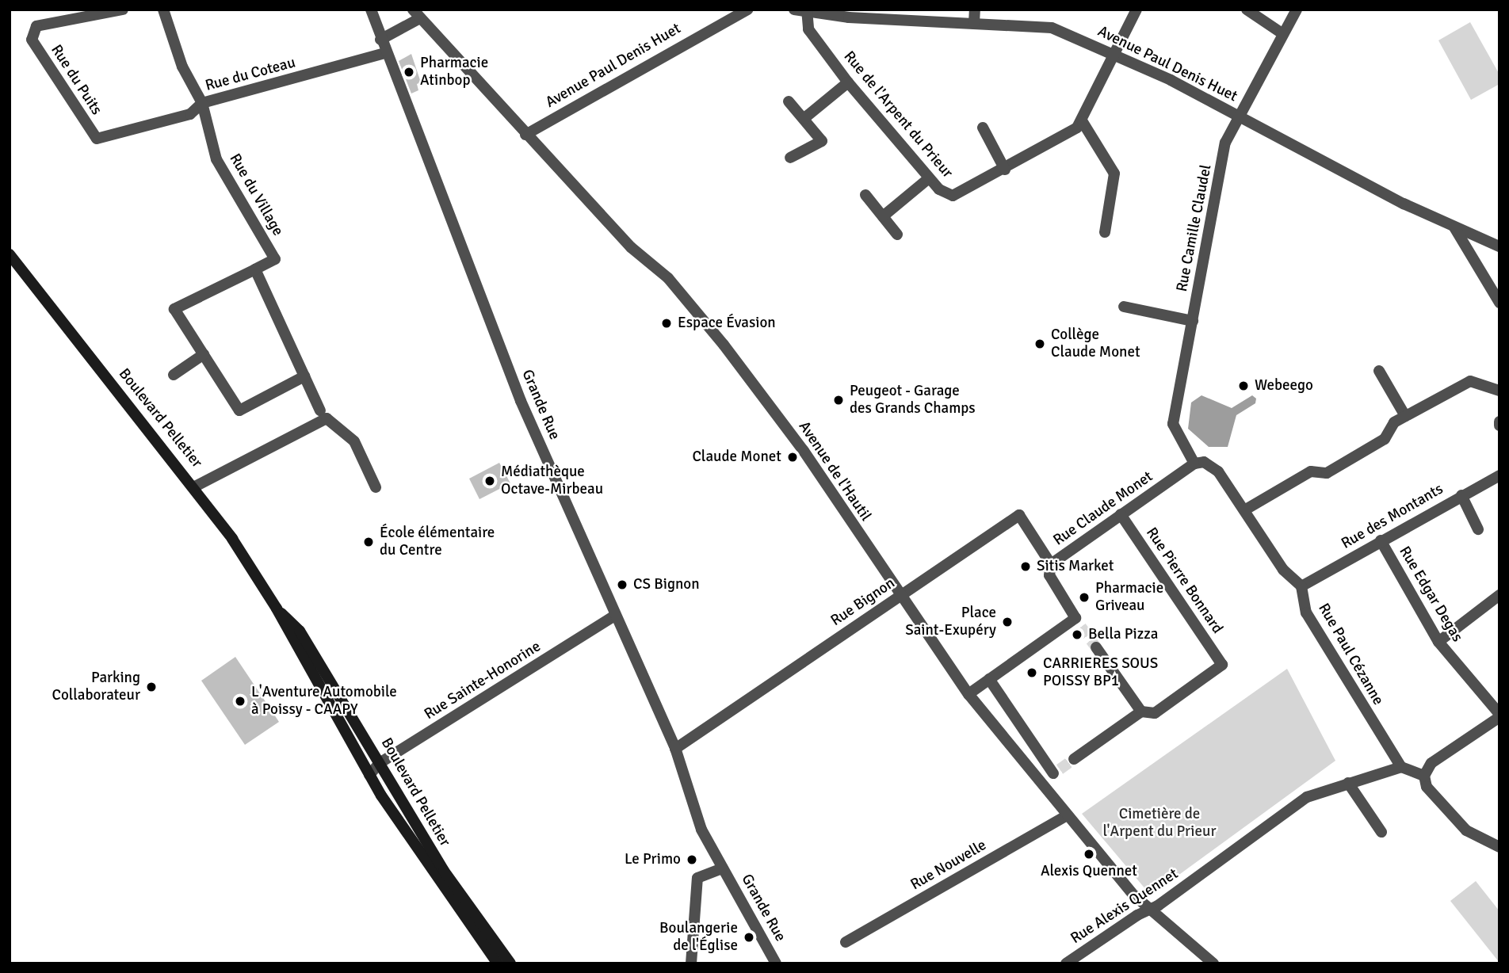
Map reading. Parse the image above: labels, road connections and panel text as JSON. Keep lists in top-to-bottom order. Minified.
{"streets":{"main road":["Boulevard Pelletier"],"street":["Avenue Paul Denis Huet","Rue du Coteau","Rue du Puits","Rue de l'Arpent du Prieur","Rue du Village","Rue Camille Claudel","Grande Rue","Avenue de l'Hautil","Rue Claude Monet","Rue des Montants","Rue Pierre Bonnard","Rue Edgar Degas","Rue Bignon","Rue Paul Cézanne","Rue Sainte-Honorine","Rue Nouvelle","Rue Alexis Quennet"]},"crossings":[["Avenue Paul Denis Huet","Rue de l'Arpent du Prieur"],["Avenue Paul Denis Huet","Rue Camille Claudel"],["Avenue Paul Denis Huet","Avenue de l'Hautil"],["Rue du Coteau","Rue du Puits"],["Rue du Coteau","Rue du Village"],["Rue du Coteau","Grande Rue"],["Rue Camille Claudel","Rue Claude Monet"],["Grande Rue","Rue Bignon"],["Grande Rue","Rue Sainte-Honorine"],["Boulevard Pelletier","Rue Sainte-Honorine"],["Avenue de l'Hautil","Rue Claude Monet"],["Avenue de l'Hautil","Rue Bignon"],["Avenue de l'Hautil","Rue Nouvelle"],["Avenue de l'Hautil","Rue Alexis Quennet"],["Rue Claude Monet","Rue Pierre Bonnard"],["Rue Claude Monet","Rue Bignon"],["Rue des Montants","Rue Edgar Degas"],["Rue des Montants","Rue Paul Cézanne"],["Rue Paul Cézanne","Rue Alexis Quennet"]],"parks":["Cimetière de l'Arpent du Prieur"],"places":["Pharmacie Atinbop","Espace Évasion","Collège Claude Monet","Webeego","Peugeot - Garage des Grands Champs","Claude Monet","Médiathèque Octave-Mirbeau","École élémentaire du Centre","Sitis Market","CS Bignon","Pharmacie Griveau","Place Saint-Exupéry","Bella Pizza","CARRIERES SOUS POISSY BP1","Parking Collaborateur","L'Aventure Automobile à Poissy - CAAPY","Alexis Quennet","Le Primo","Boulangerie de l'Église"]}
